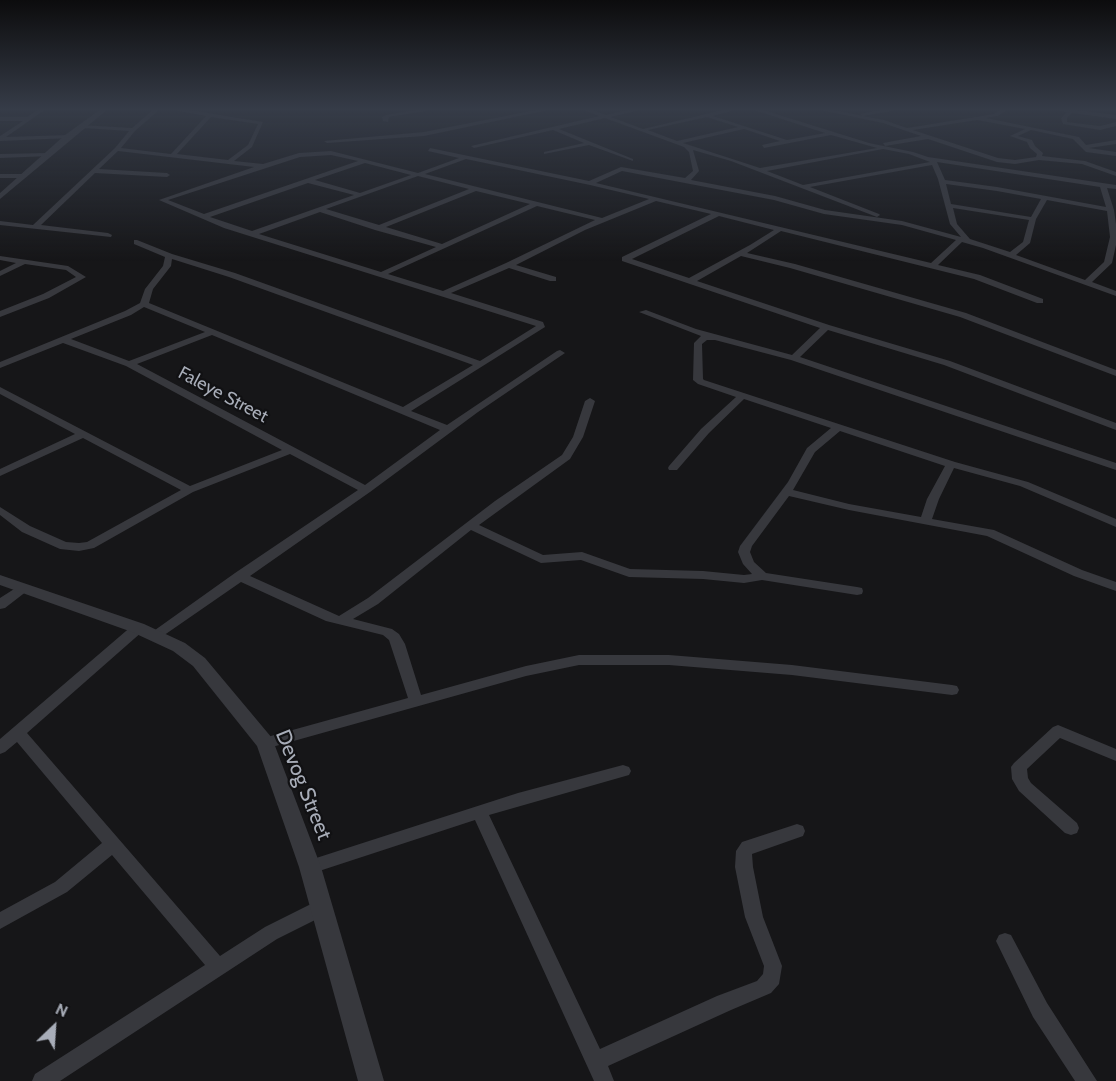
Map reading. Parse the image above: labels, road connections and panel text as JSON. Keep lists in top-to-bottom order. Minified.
{"streets":{"street":["Faleye Street","Devog Street"]},"north":"top right"}
